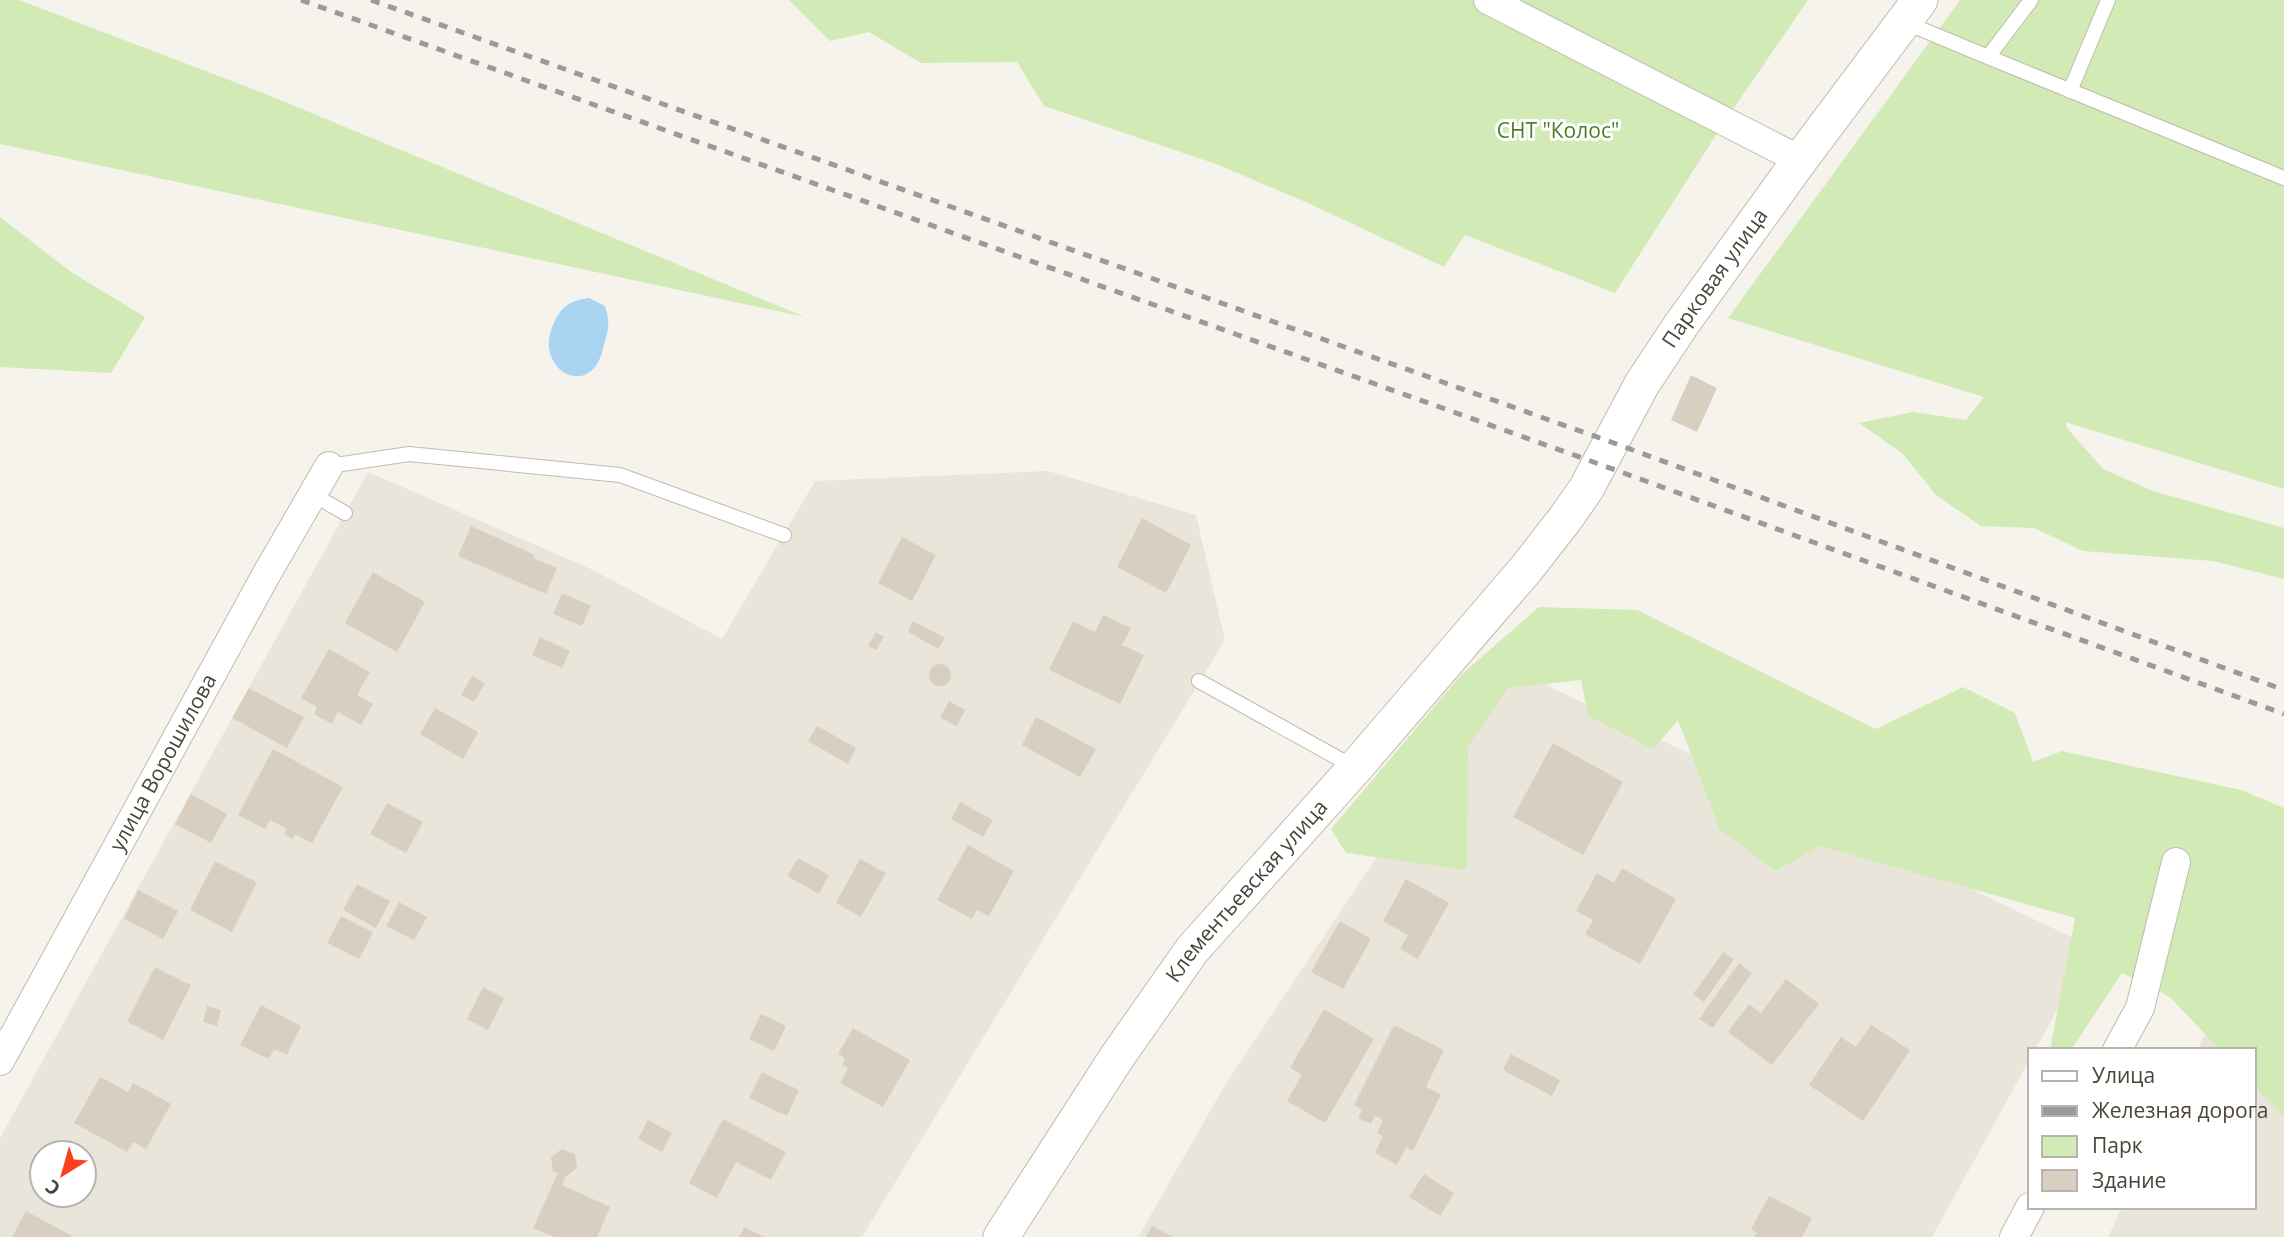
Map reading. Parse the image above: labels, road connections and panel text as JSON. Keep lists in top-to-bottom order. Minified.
{"streets":{"street":["Парковая улица","улица Ворошилова","Клементьевская улица"]},"crossings":[["Парковая улица","Клементьевская улица"]],"parks":["СНТ \"Колос\""],"legend":["Улица","Железная дорога","Парк","Здание"],"north":"bottom left"}
